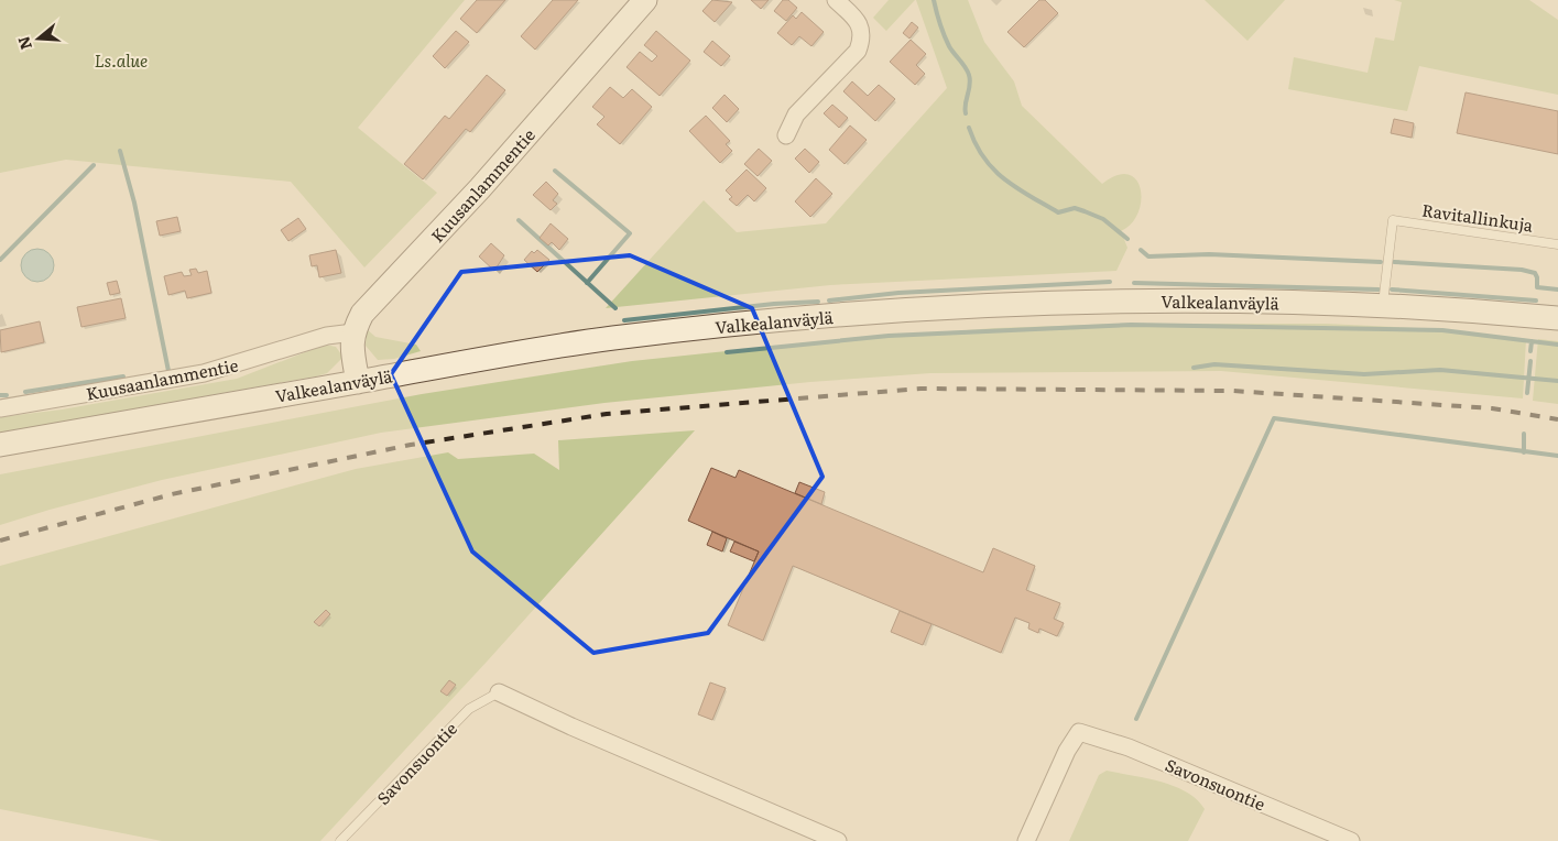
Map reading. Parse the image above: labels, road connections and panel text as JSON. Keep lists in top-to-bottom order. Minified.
{"streets":{"main road":["Kuusanlammentie","Valkealanväylä"],"street":["Kuusaanlammentie","Savonsuontie"],"lane":["Ravitallinkuja"]},"crossings":[["Kuusanlammentie","Kuusaanlammentie"],["Ravitallinkuja","Valkealanväylä"]],"parks":["Ls.alue"],"north":"left"}
